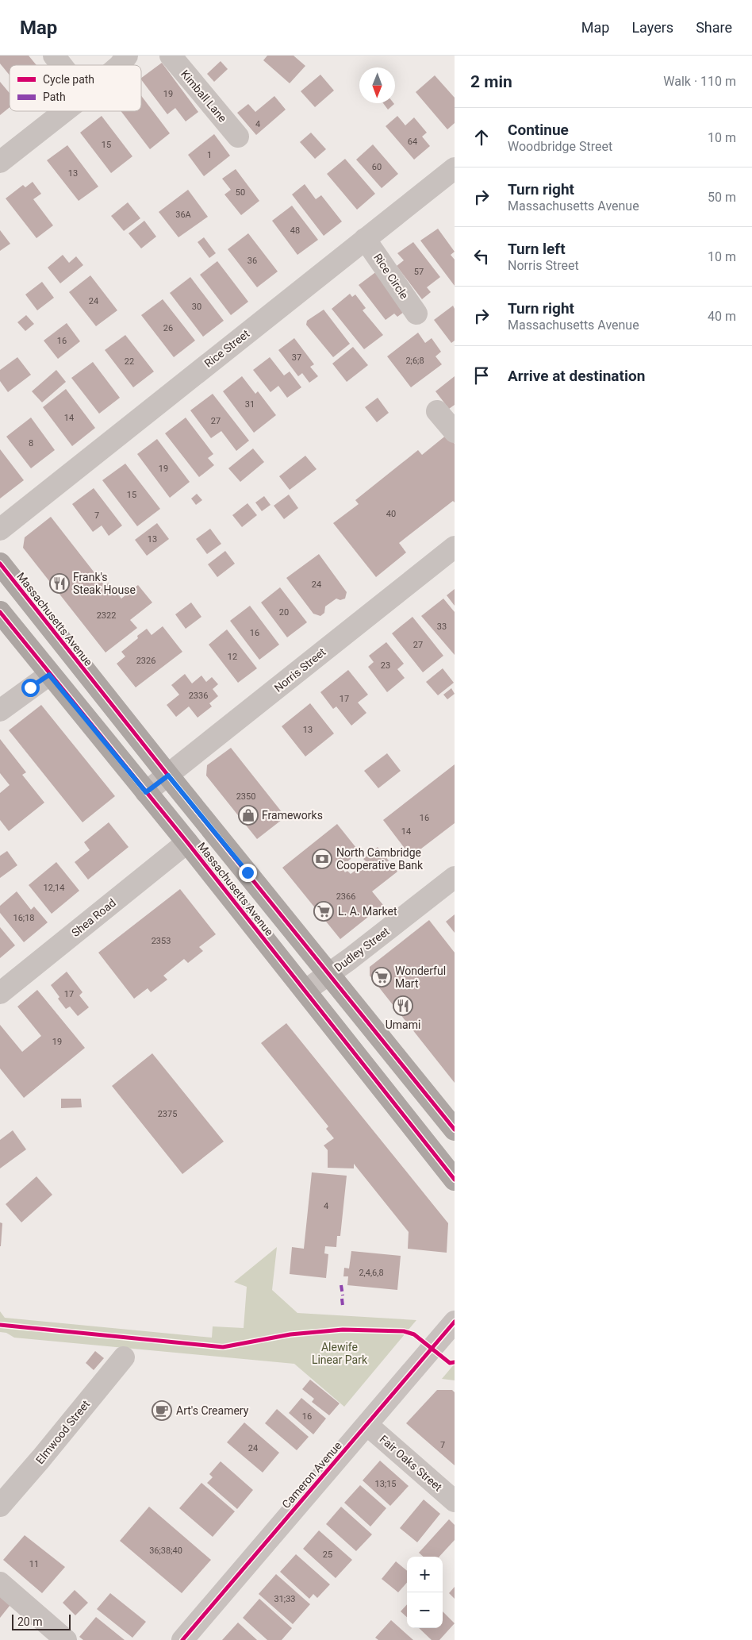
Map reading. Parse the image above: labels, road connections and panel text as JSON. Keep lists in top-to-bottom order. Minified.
{"streets":{"main road":["Massachusetts Avenue"],"street":["Kimball Lane","Rice Circle","Rice Street","Norris Street","Shea Road","Dudley Street","Elmwood Street","Fair Oaks Street","Cameron Avenue"]},"crossings":[["Rice Circle","Rice Street"],["Massachusetts Avenue","Norris Street"],["Massachusetts Avenue","Shea Road"],["Massachusetts Avenue","Dudley Street"],["Fair Oaks Street","Cameron Avenue"]],"parks":["Alewife Linear Park"],"places":{"restaurant":["Frank's Steak House","Umami"],"shop":["Frameworks"],"bank":["North Cambridge Cooperative Bank"],"supermarket":["L. A. Market","Wonderful Mart"],"cafe":["Art's Creamery"]},"house_numbers":["19","4","64","15","1","60","13","50","36A","48","36","57","24","30","26","16","37","2;6;8","22","31","14","27","8","19","15","40","7","13","24","20","2322","33","16","27","12","2326","23","2336","17","13","2350","16","14","12,14","2366","16;18","2353","17","19","2375","4","2,4,6,8","16","7","24","13;15","36;38;40","25","11","31;33"],"legend":["Cycle path","Path"],"scale_bar":"20 m","north":"bottom","page":{"header":"Map","nav":["Map","Layers","Share"],"heading":["2 min","Walk · 110 m"],"list":[["Continue","Woodbridge Street","10 m"],["Turn right","Massachusetts Avenue","50 m"],["Turn left","Norris Street","10 m"],["Turn right","Massachusetts Avenue","40 m"],"Arrive at destination"],"map_buttons":["+","−"],"scale":"20 m"}}
